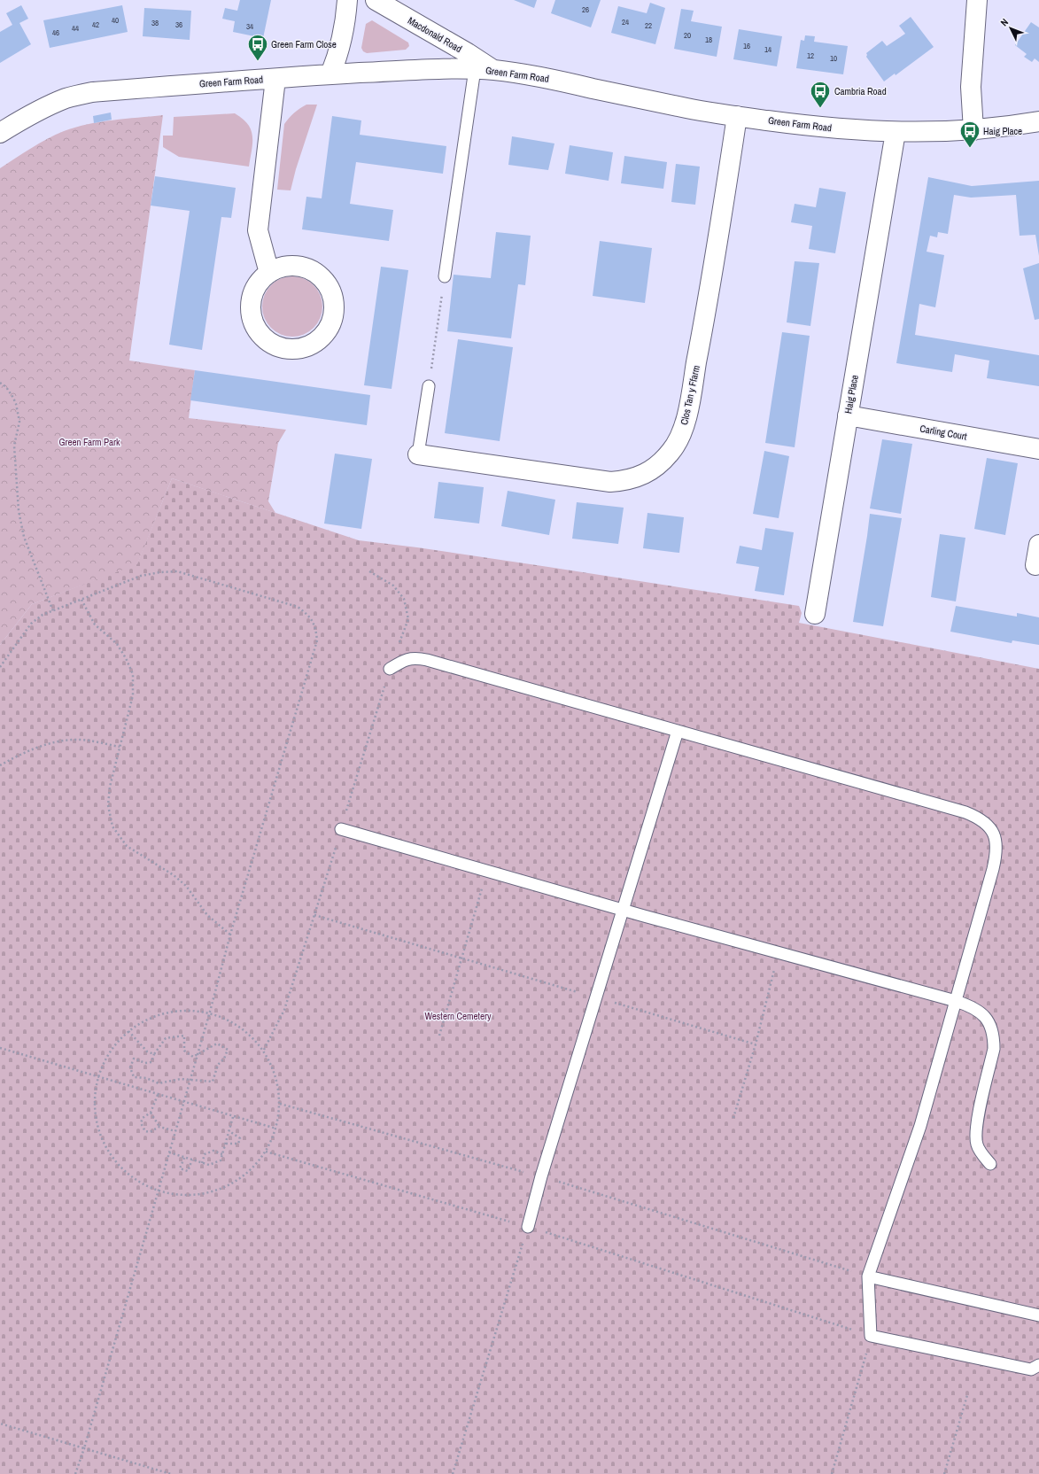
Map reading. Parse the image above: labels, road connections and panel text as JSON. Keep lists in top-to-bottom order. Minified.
{"streets":{"street":["Macdonald Road","Green Farm Road","Haig Place","Clos Tan y Ffarm","Carling Court"]},"crossings":[["Macdonald Road","Green Farm Road"],["Green Farm Road","Haig Place"],["Green Farm Road","Clos Tan y Ffarm"],["Haig Place","Carling Court"]],"parks":["Green Farm Park","Western Cemetery"],"places":{"bus stop":["Green Farm Close","Cambria Road","Haig Place"]},"house_numbers":["26","40","24","38","42","36","22","34","44","46","20","18","16","14","12","10"],"north":"top left"}
